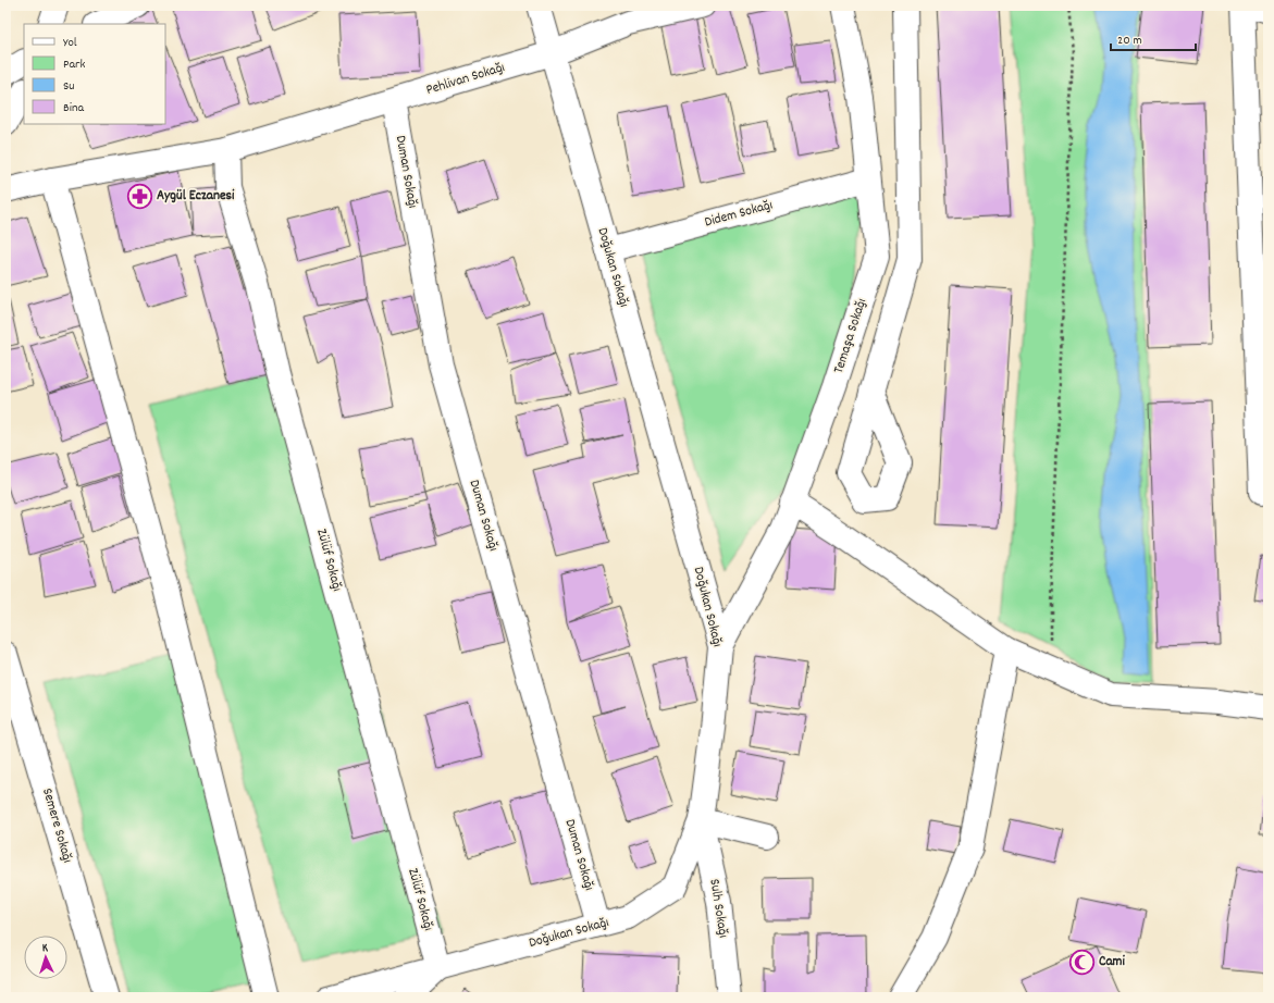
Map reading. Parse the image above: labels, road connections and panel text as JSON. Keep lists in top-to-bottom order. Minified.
{"streets":{"street":["Pehlivan Sokağı","Duman Sokağı","Didem Sokağı","Doğukan Sokağı","Temaşa Sokağı","Zülüf Sokağı","Semere Sokağı","Sulh Sokağı"]},"crossings":[["Pehlivan Sokağı","Duman Sokağı"],["Pehlivan Sokağı","Doğukan Sokağı"],["Pehlivan Sokağı","Zülüf Sokağı"],["Duman Sokağı","Doğukan Sokağı"],["Didem Sokağı","Doğukan Sokağı"],["Didem Sokağı","Temaşa Sokağı"],["Doğukan Sokağı","Temaşa Sokağı"],["Doğukan Sokağı","Zülüf Sokağı"],["Doğukan Sokağı","Sulh Sokağı"]],"places":{"pharmacy":["Aygül Eczanesi"],"mosque":["Cami"]},"legend":["Yol","Park","Su","Bina"],"scale_bar":"20 m","north":"top"}
